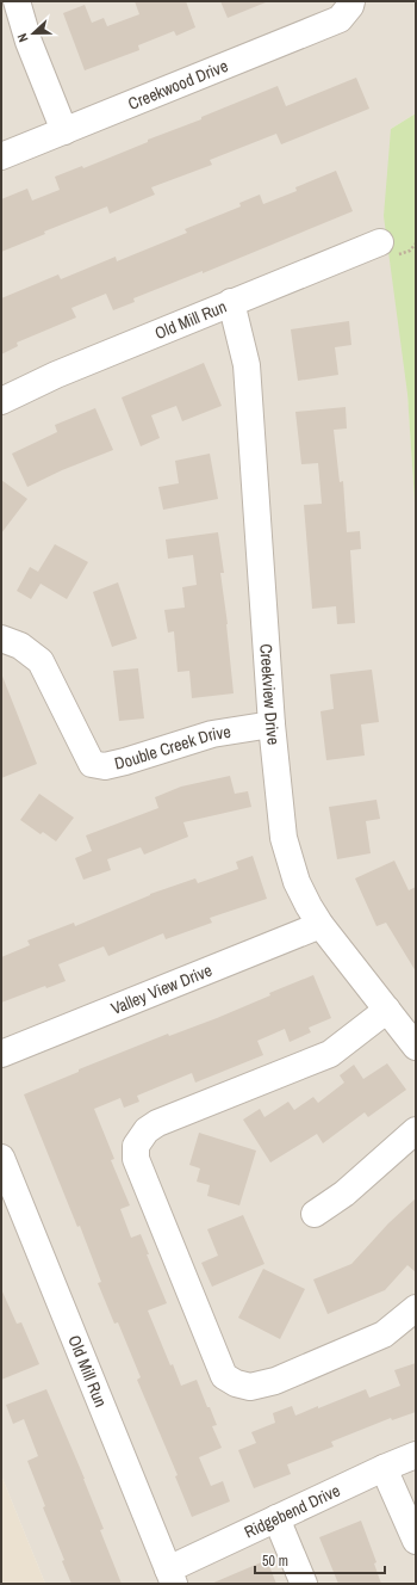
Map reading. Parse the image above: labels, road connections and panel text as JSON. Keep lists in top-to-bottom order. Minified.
{"streets":{"street":["Creekwood Drive","Old Mill Run","Creekview Drive","Double Creek Drive","Valley View Drive","Ridgebend Drive"]},"crossings":[["Old Mill Run","Creekview Drive"],["Old Mill Run","Ridgebend Drive"],["Creekview Drive","Double Creek Drive"],["Creekview Drive","Valley View Drive"]],"scale_bar":"50 m","north":"left"}
